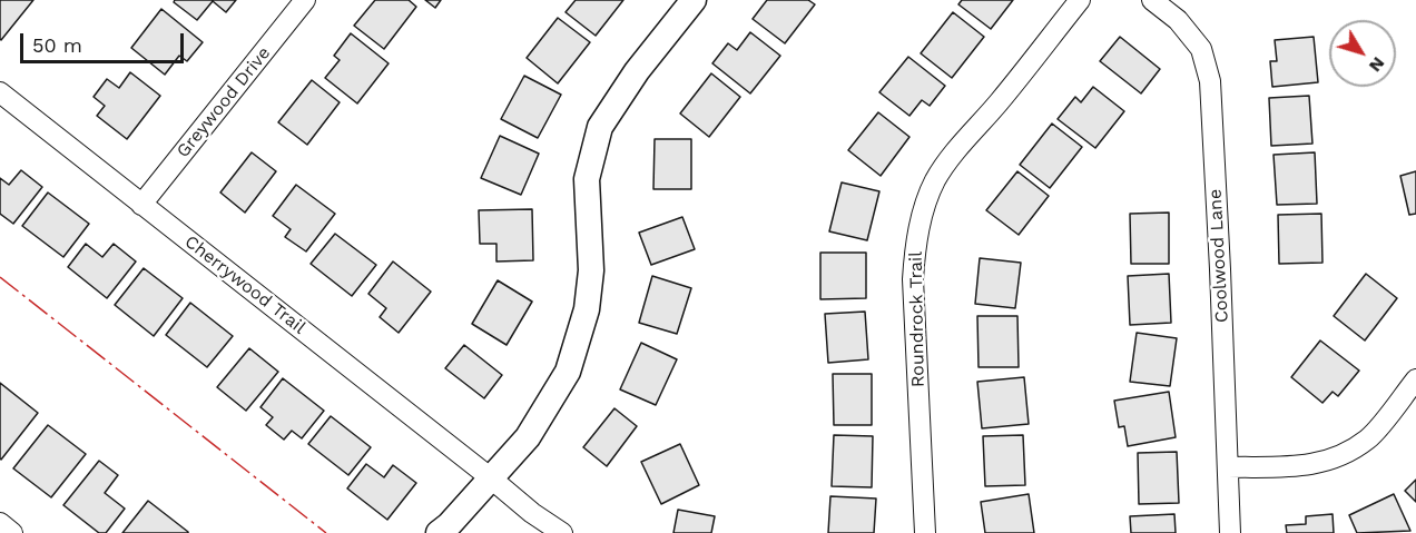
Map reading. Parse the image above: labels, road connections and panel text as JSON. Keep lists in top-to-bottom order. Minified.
{"streets":{"street":["Greywood Drive","Coolwood Lane","Cherrywood Trail","Roundrock Trail"]},"crossings":[["Greywood Drive","Cherrywood Trail"]],"scale_bar":"50 m","north":"bottom right"}
